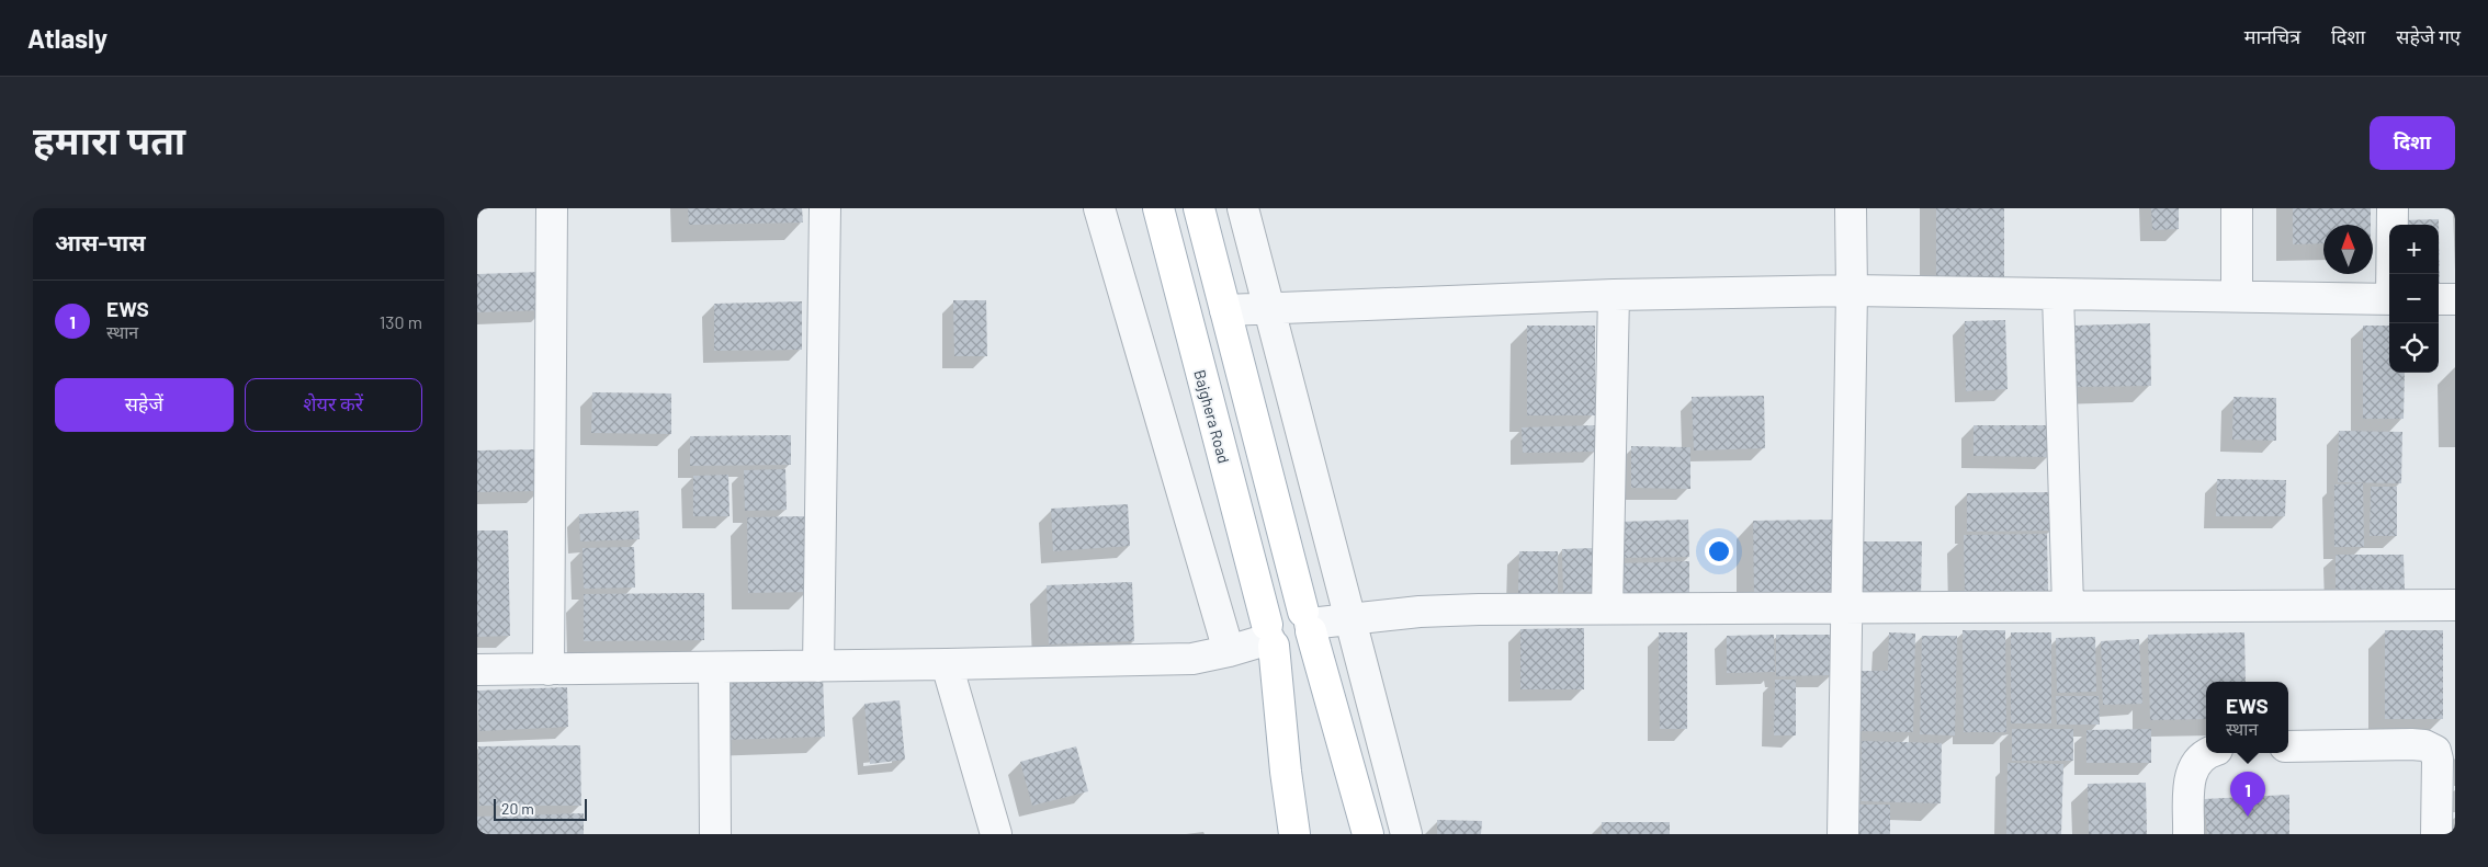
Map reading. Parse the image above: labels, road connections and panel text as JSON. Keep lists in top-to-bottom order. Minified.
{"streets":{"main road":["Bajghera Road"]},"scale_bar":"20 m","north":"top","page":{"header":"Atlasly","nav":["मानचित्र","दिशा","सहेजे गए"],"title":"हमारा पता","buttons":["दिशा",["सहेजें","शेयर करें"]],"heading":"आस-पास","map_buttons":["+","−"],"list":[{"mark":"1","name":"EWS","note":"स्थान","value":"130 m"}],"popup":["EWS","स्थान"],"pins":"1","scale":"20 m"}}
